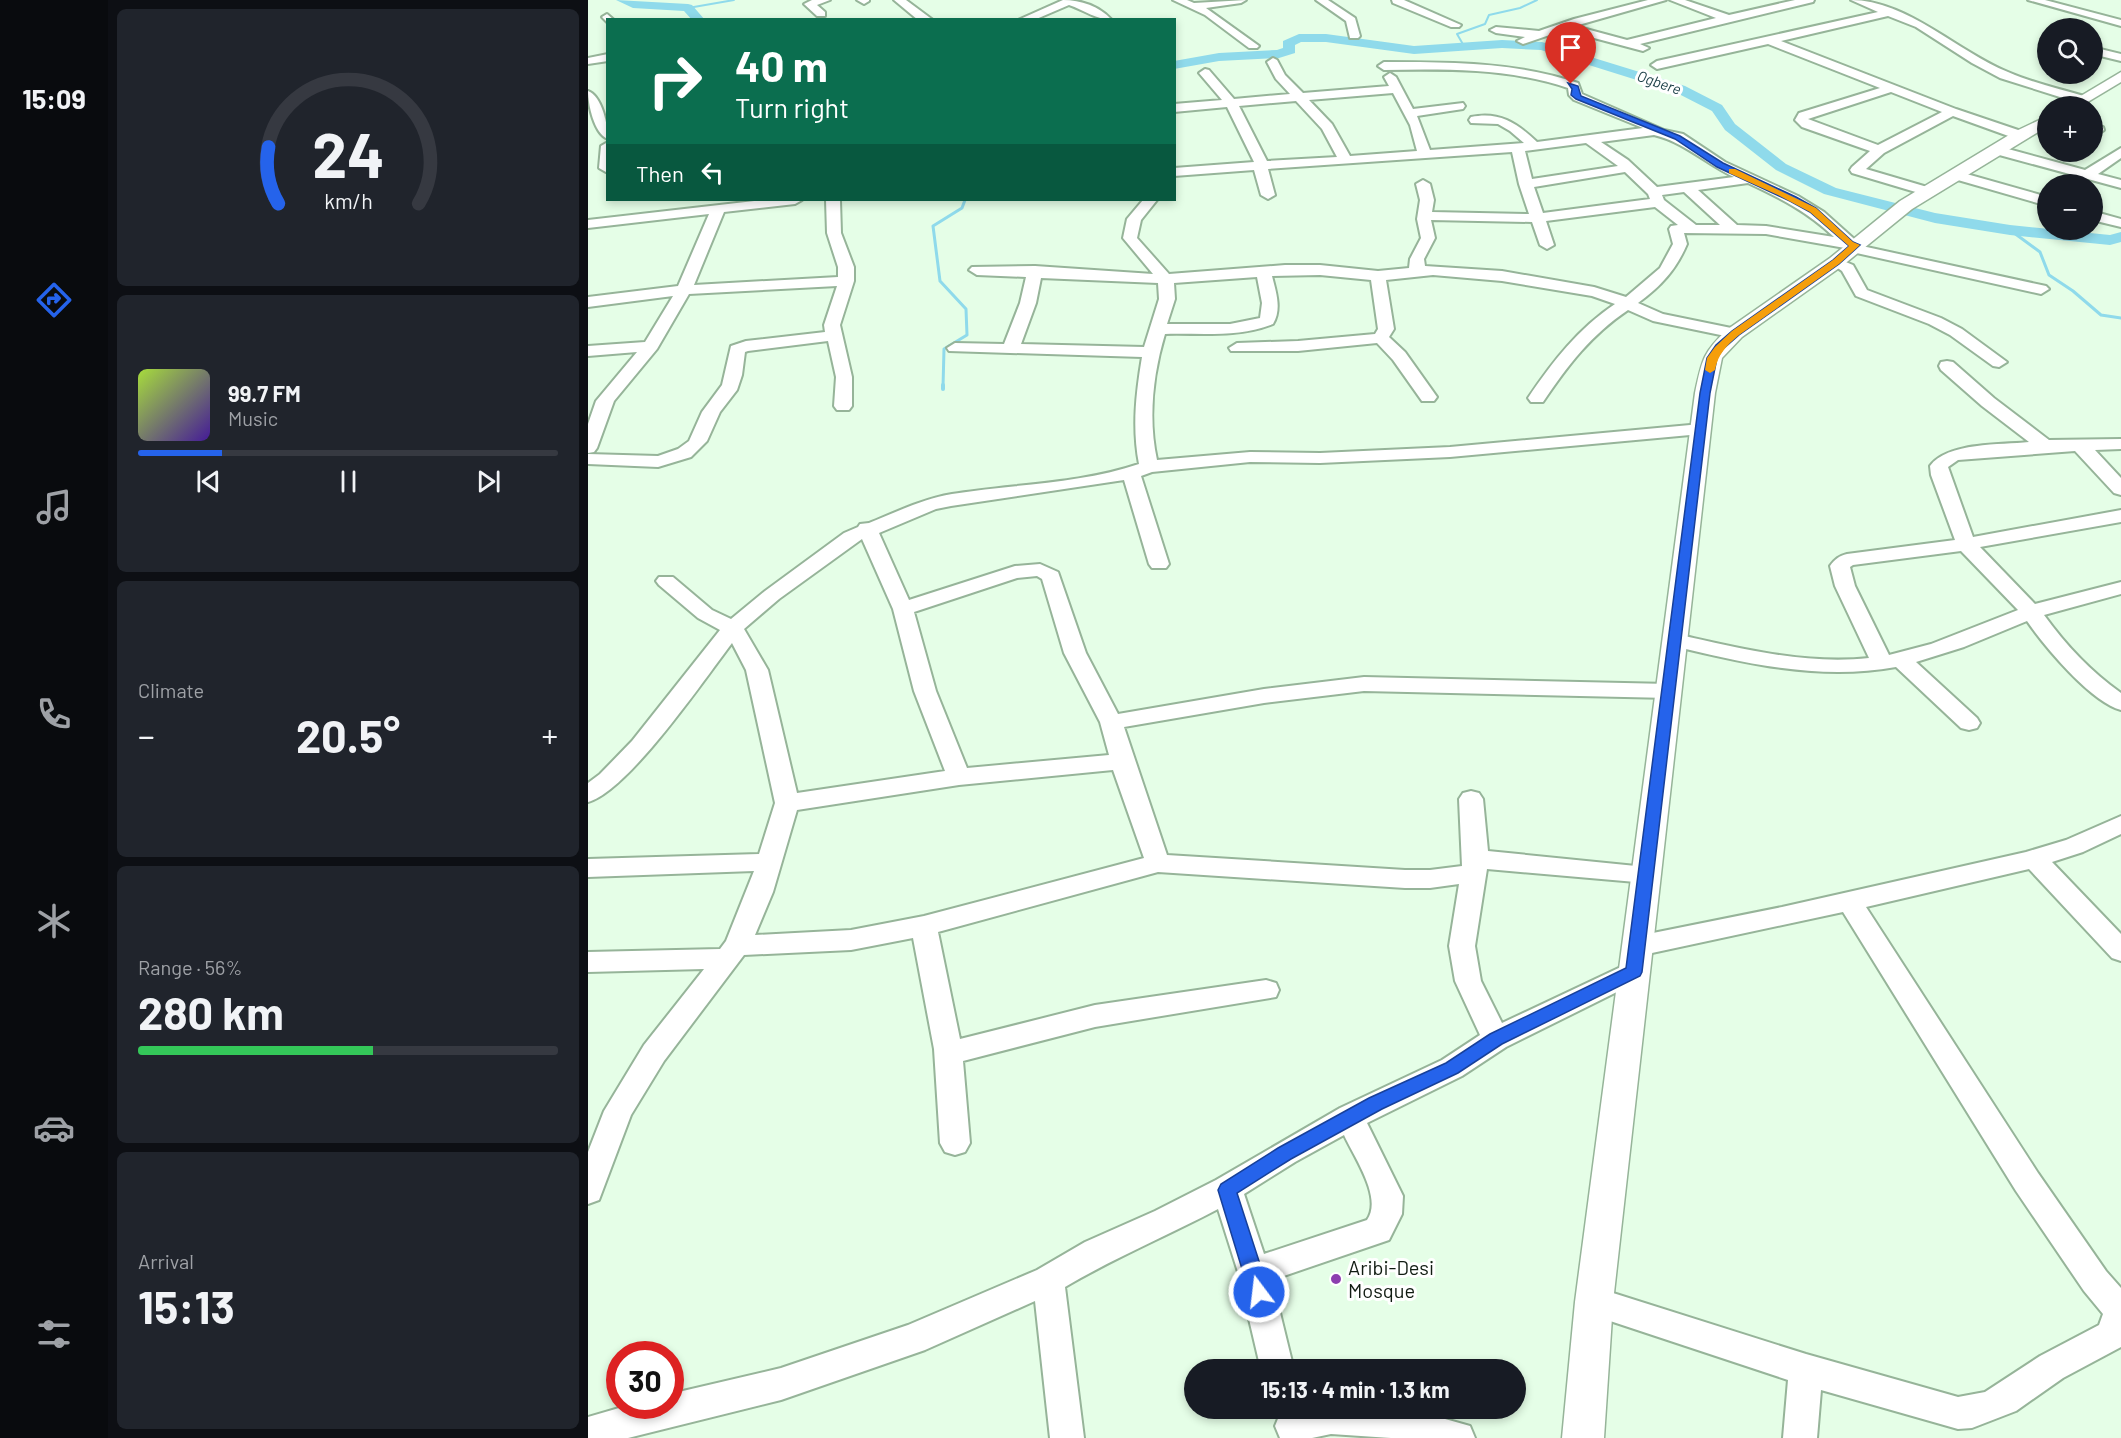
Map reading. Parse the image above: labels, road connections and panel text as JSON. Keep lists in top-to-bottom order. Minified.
{"water":["Ogbere"],"places":["Aribi-Desi Mosque"],"page":{"tabs":"15:09","map_buttons":["+","−"],"turn":["40 m","Turn right"],"then":"Then","song":["99.7 FM","Music"],"tile":["Climate",["Range · 56%","280 km"],["Arrival","15:13"]],"heat":["−","20.5°","+"],"limit":"30","trip":"15:13 · 4 min · 1.3 km","gauge":["24","km/h"]}}
